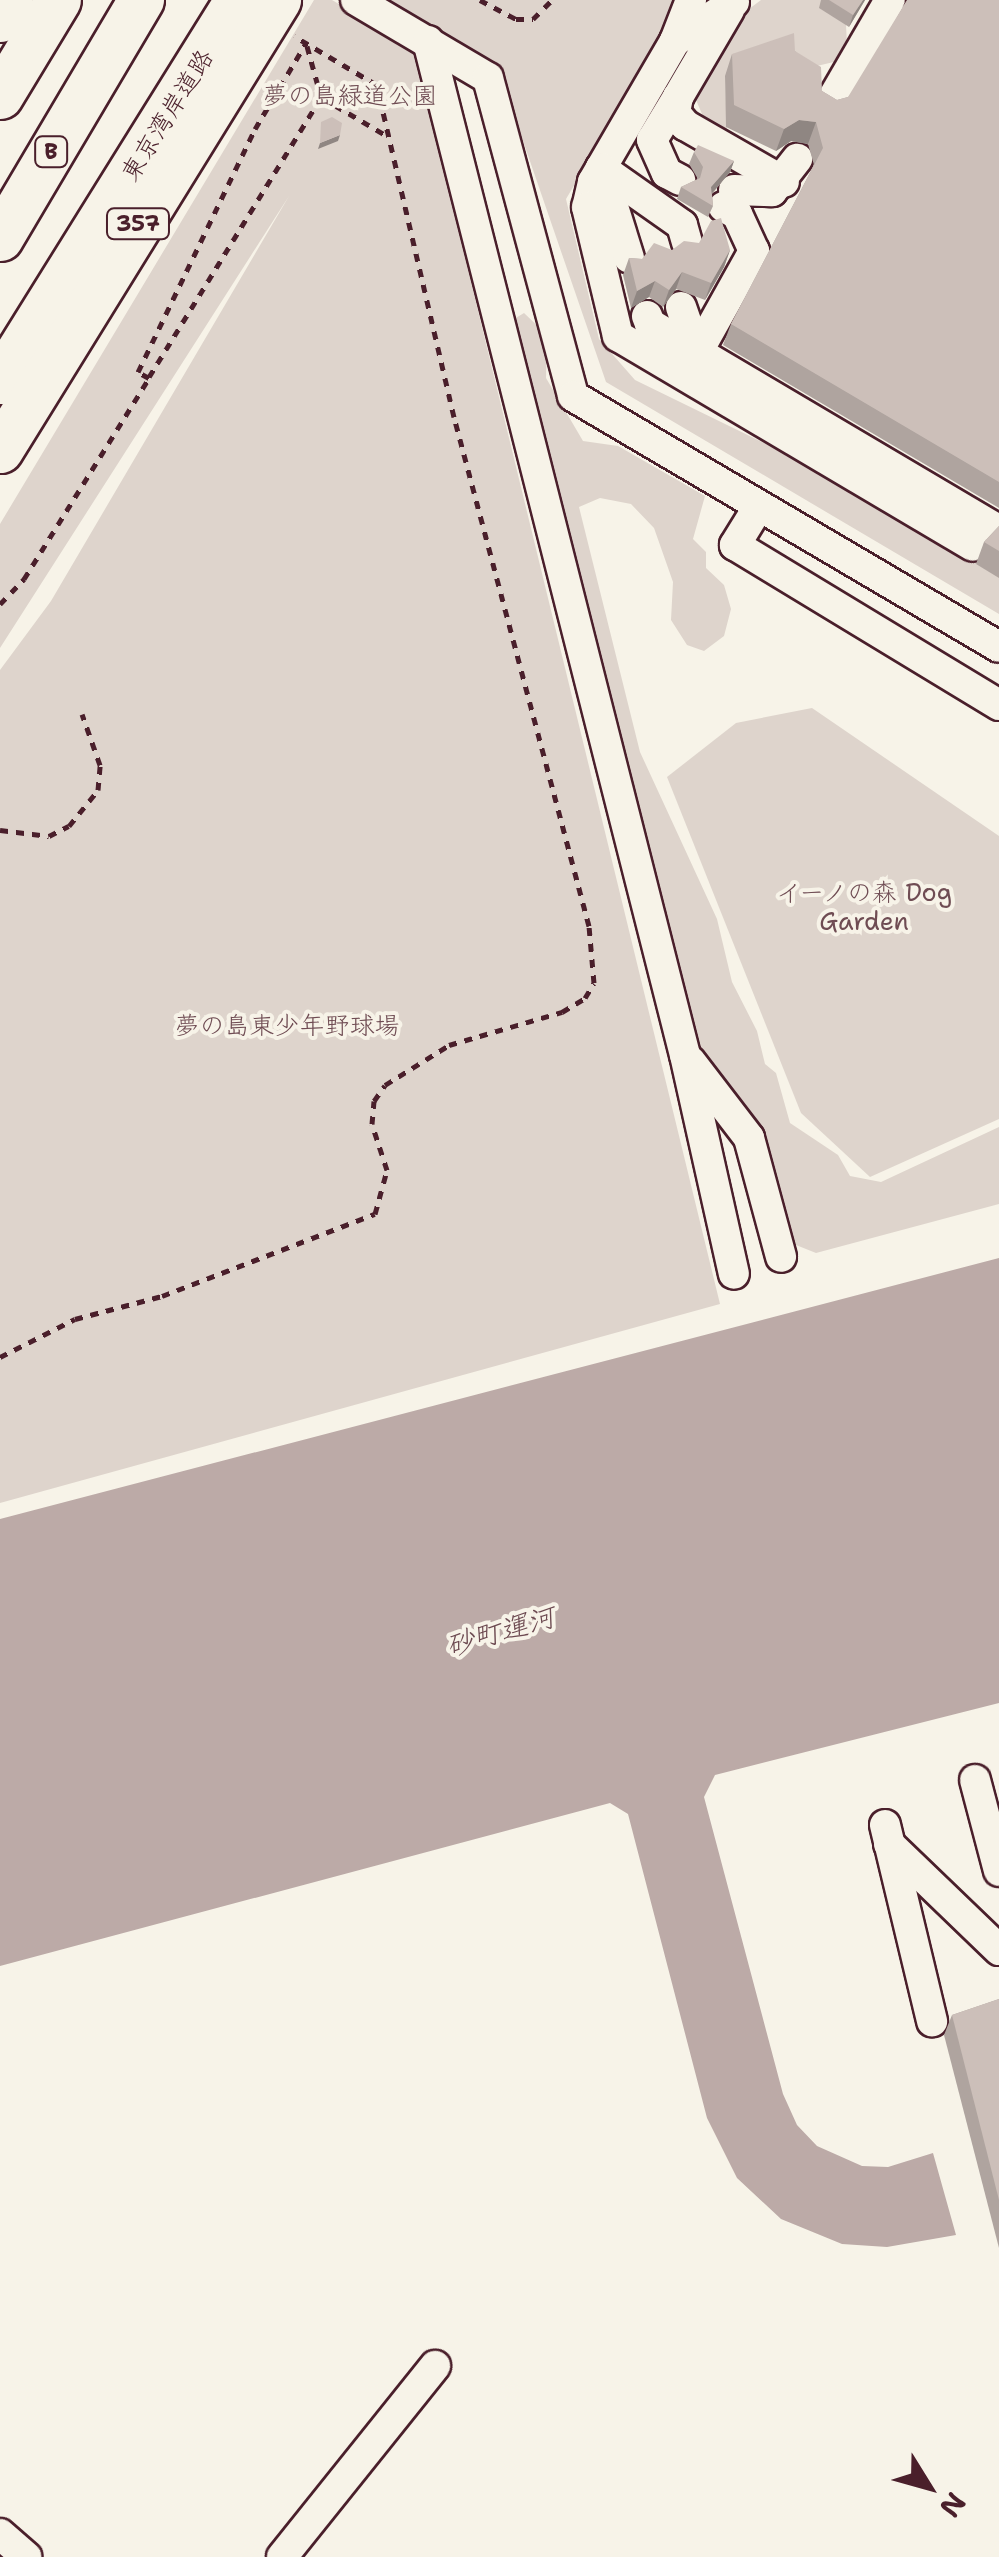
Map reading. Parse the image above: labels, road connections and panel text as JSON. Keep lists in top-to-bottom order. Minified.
{"streets":{"highway":["東京湾岸道路","B","357"]},"water":["砂町運河"],"parks":["夢の島緑道公園","イーノの森 Dog Garden","夢の島東少年野球場"],"north":"bottom right"}
